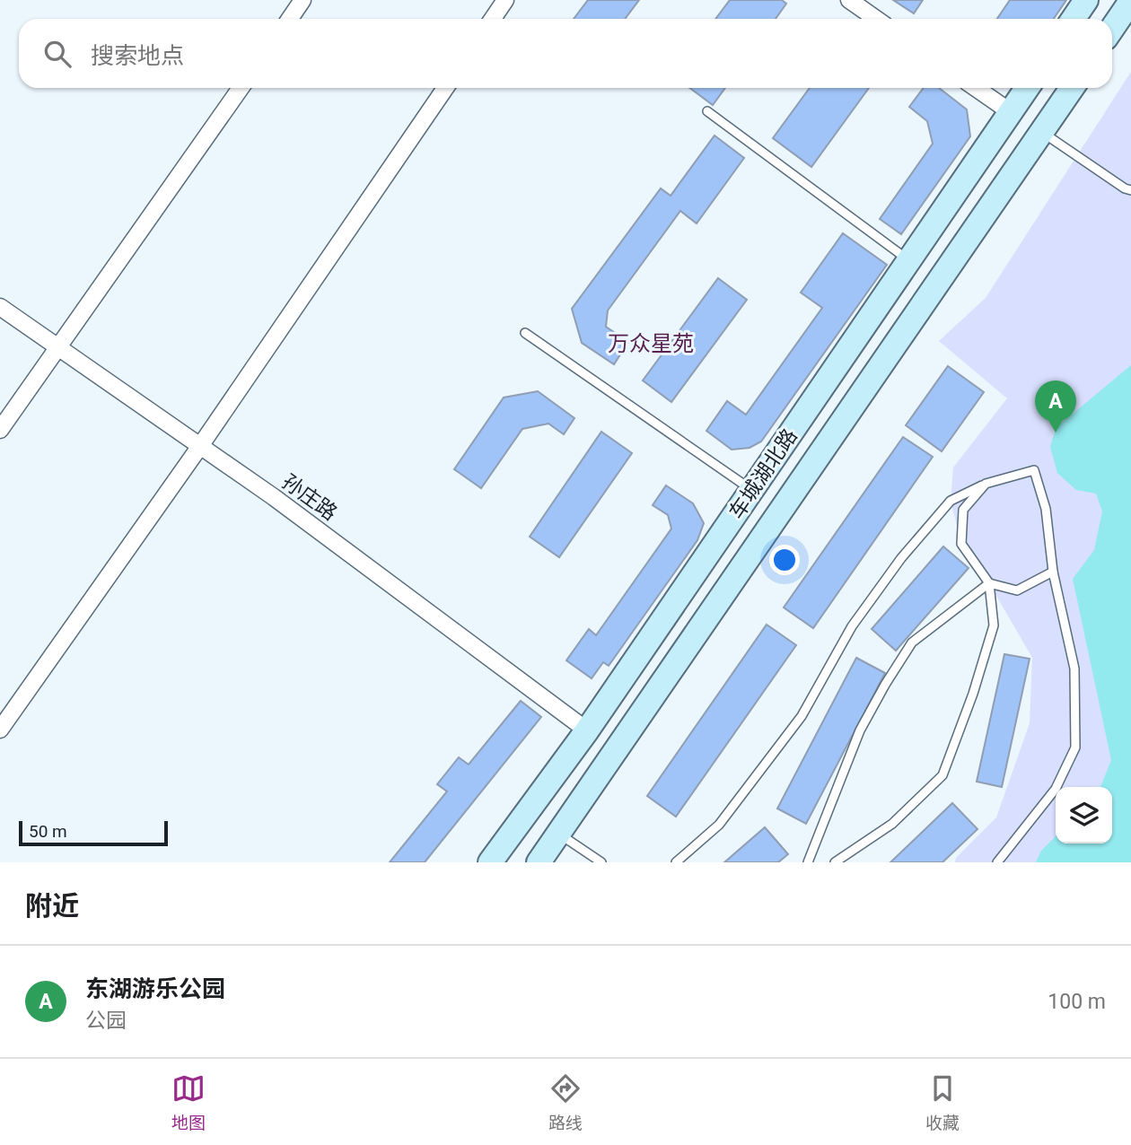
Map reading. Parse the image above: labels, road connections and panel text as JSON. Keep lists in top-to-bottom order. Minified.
{"streets":{"main road":["车城湖北路"],"street":["孙庄路"]},"crossings":[["车城湖北路","孙庄路"]],"districts":["万众星苑"],"scale_bar":"50 m","page":{"search":"搜索地点","pins":"A","scale":"50 m","heading":"附近","list":[{"mark":"A","name":"东湖游乐公园","note":"公园","value":"100 m"}],"nav":["地图","路线","收藏"]}}
